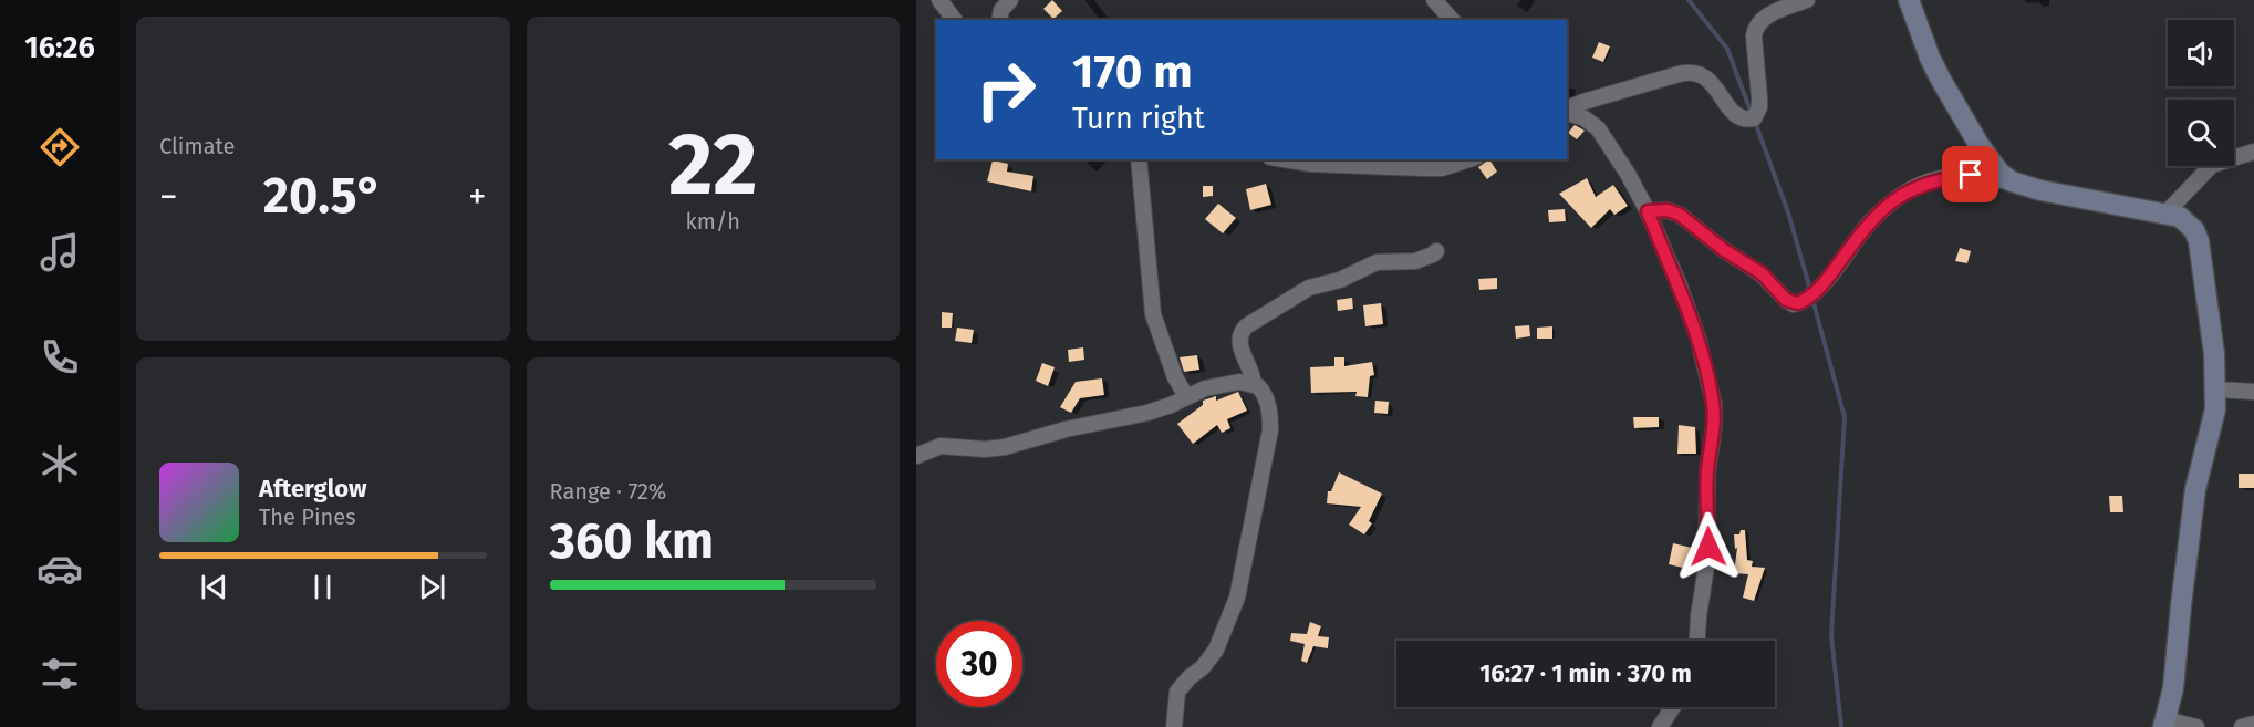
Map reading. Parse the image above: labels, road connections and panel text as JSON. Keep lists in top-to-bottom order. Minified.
{"page":{"tabs":"16:26","tile":["Climate",["22","km/h"],["Range · 72%","360 km"]],"turn":["170 m","Turn right"],"heat":["−","20.5°","+"],"song":["Afterglow","The Pines"],"limit":"30","trip":"16:27 · 1 min · 370 m"}}
